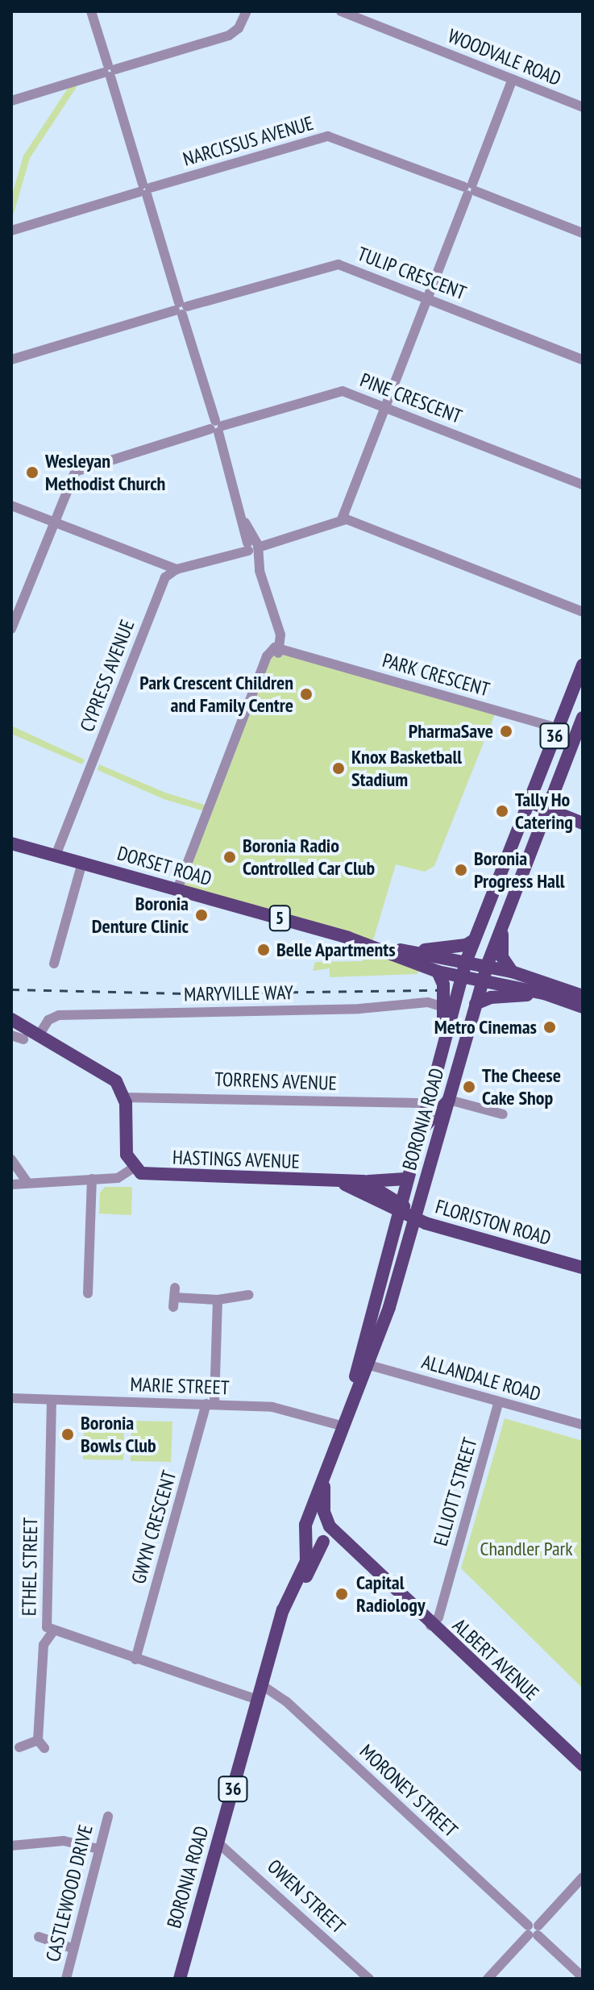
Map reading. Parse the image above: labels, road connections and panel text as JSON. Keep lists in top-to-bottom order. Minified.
{"streets":{"main road":["36","DORSET ROAD","5","BORONIA ROAD","HASTINGS AVENUE","FLORISTON ROAD","ALBERT AVENUE"],"street":["WOODVALE ROAD","NARCISSUS AVENUE","TULIP CRESCENT","PINE CRESCENT","PARK CRESCENT","CYPRESS AVENUE","MARYVILLE WAY","TORRENS AVENUE","ALLANDALE ROAD","MARIE STREET","ELLIOTT STREET","GWYN CRESCENT","ETHEL STREET","MORONEY STREET","CASTLEWOOD DRIVE","OWEN STREET"]},"crossings":[["PARK CRESCENT","BORONIA ROAD"],["CYPRESS AVENUE","DORSET ROAD"],["36","BORONIA ROAD"],["DORSET ROAD","BORONIA ROAD"],["MARYVILLE WAY","BORONIA ROAD"],["TORRENS AVENUE","BORONIA ROAD"],["BORONIA ROAD","HASTINGS AVENUE"],["BORONIA ROAD","FLORISTON ROAD"],["BORONIA ROAD","ALLANDALE ROAD"],["BORONIA ROAD","MARIE STREET"],["BORONIA ROAD","ETHEL STREET"],["BORONIA ROAD","ALBERT AVENUE"],["BORONIA ROAD","MORONEY STREET"],["BORONIA ROAD","OWEN STREET"],["HASTINGS AVENUE","FLORISTON ROAD"],["ALLANDALE ROAD","ELLIOTT STREET"],["MARIE STREET","GWYN CRESCENT"],["MARIE STREET","ETHEL STREET"],["ELLIOTT STREET","ALBERT AVENUE"],["GWYN CRESCENT","ETHEL STREET"]],"parks":["Chandler Park"],"places":["Wesleyan Methodist Church","Park Crescent Children and Family Centre","PharmaSave","Knox Basketball Stadium","Tally Ho Catering","Boronia Radio Controlled Car Club","Boronia Progress Hall","Boronia Denture Clinic","Belle Apartments","Metro Cinemas","The Cheese Cake Shop","Boronia Bowls Club","Capital Radiology"]}
